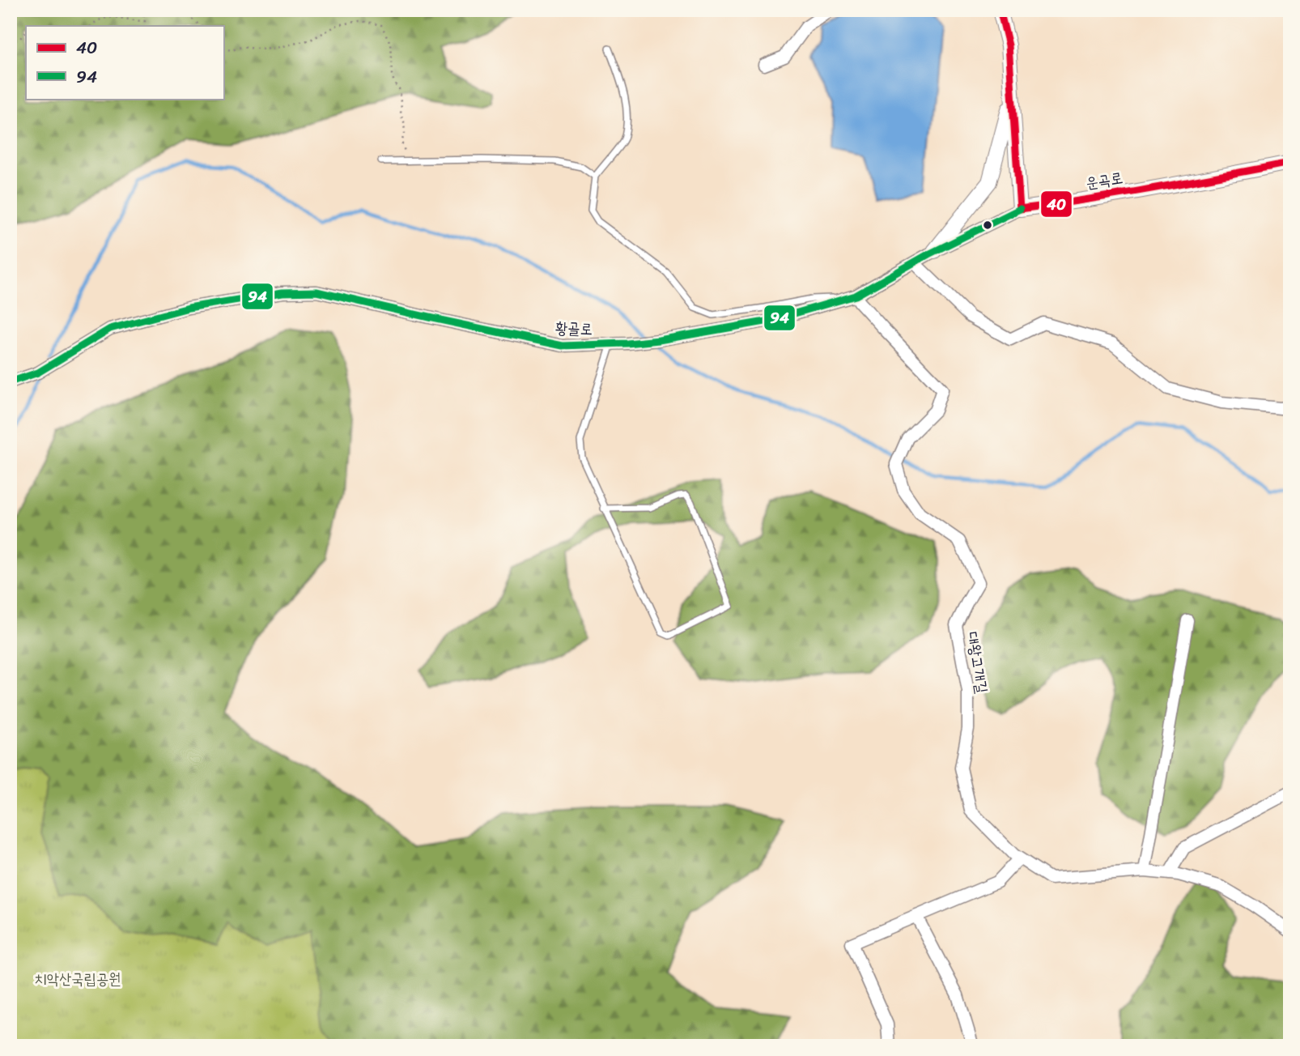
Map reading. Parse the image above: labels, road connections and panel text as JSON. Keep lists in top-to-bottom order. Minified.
{"streets":{"street":["운곡로","황골로","대왕고개길"]},"crossings":[["운곡로","황골로"],["황골로","대왕고개길"]],"parks":["치악산국립공원"],"lines":["transit line 40","transit line 94"],"legend":["40","94"]}
